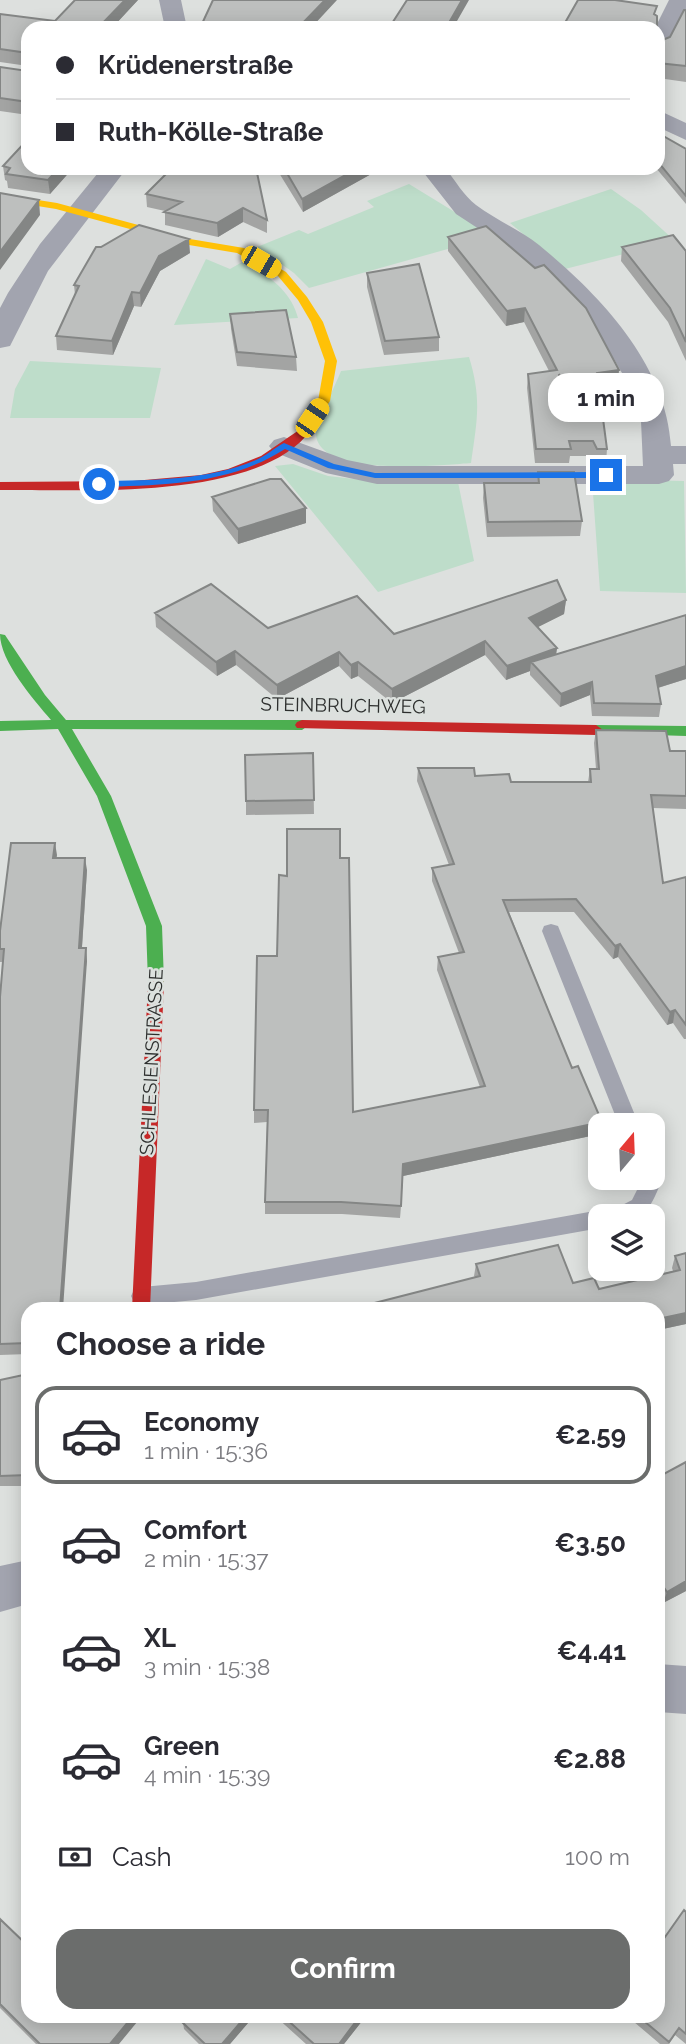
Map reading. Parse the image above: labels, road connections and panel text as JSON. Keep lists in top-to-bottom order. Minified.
{"streets":{"street":["STEINBRUCHWEG","SCHLESIENSTRASSE"]},"crossings":[["STEINBRUCHWEG","SCHLESIENSTRASSE"]],"north":"top","page":{"banner":["Krüdenerstraße","Ruth-Kölle-Straße"],"bubble":"1 min","heading":"Choose a ride","list":[{"name":"Economy","note":"1 min · 15:36","value":"€2.59"},{"name":"Comfort","note":"2 min · 15:37","value":"€3.50"},{"name":"XL","note":"3 min · 15:38","value":"€4.41"},{"name":"Green","note":"4 min · 15:39","value":"€2.88"}],"pay":["Cash","100 m"],"buttons":"Confirm"}}
